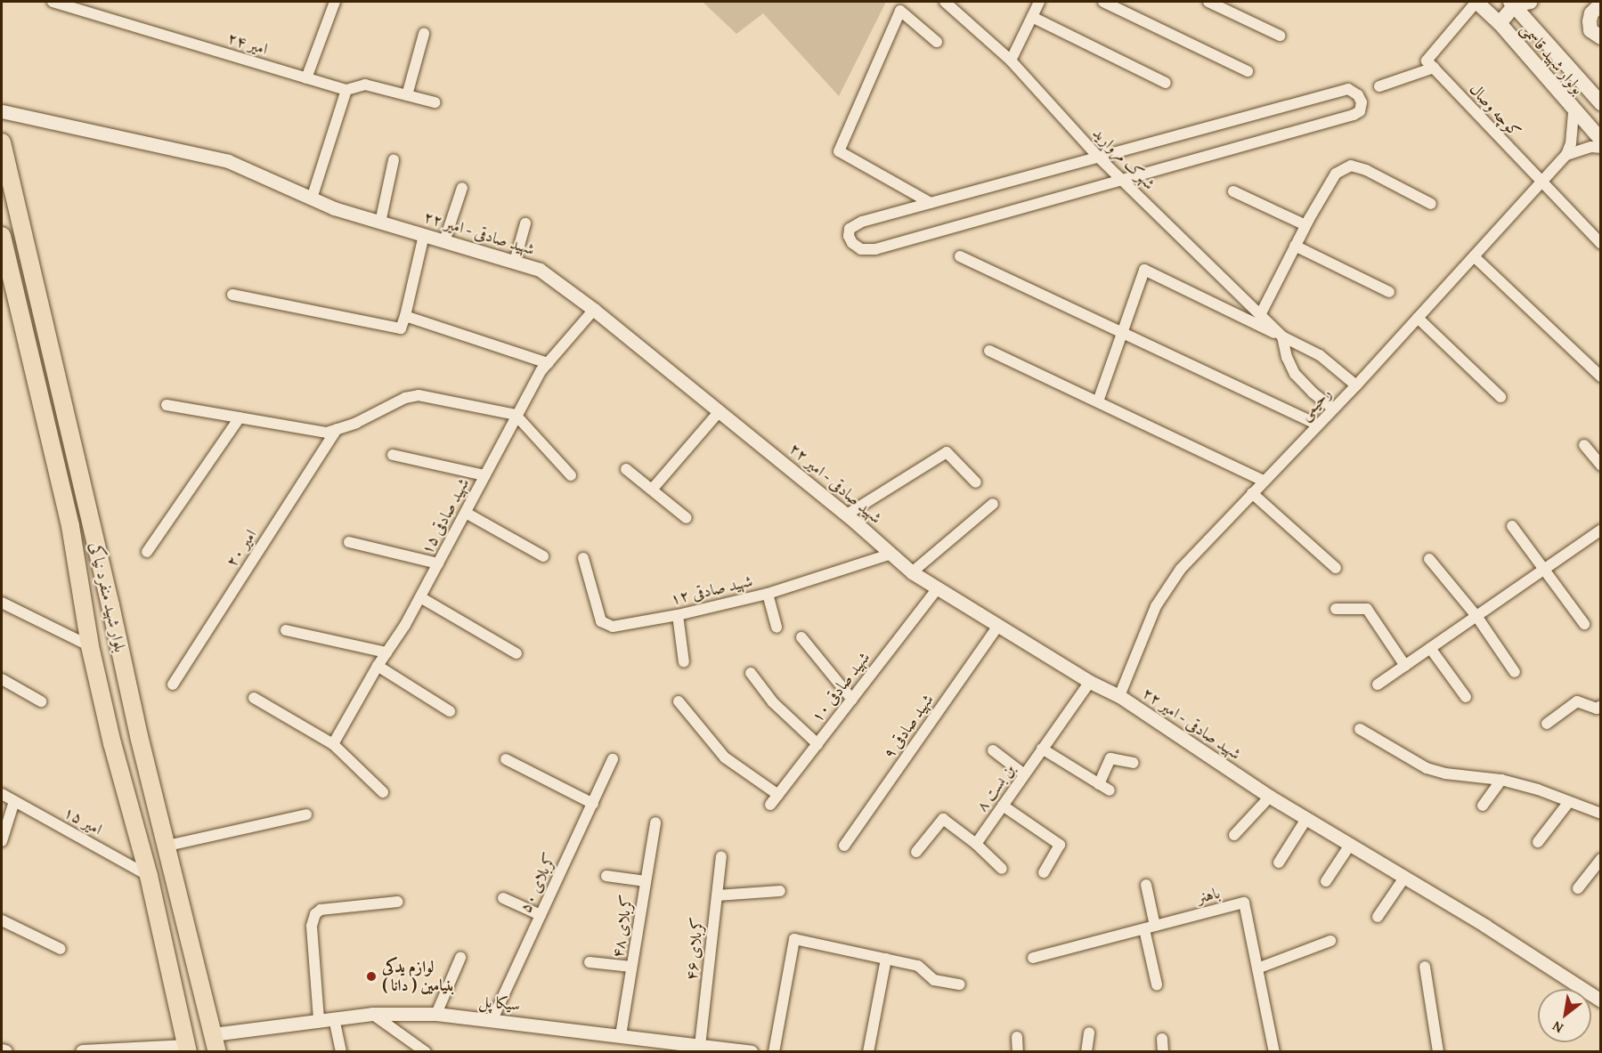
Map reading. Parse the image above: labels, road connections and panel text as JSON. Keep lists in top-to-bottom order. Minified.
{"streets":{"main road":["بولوار شهید قاسمی","بلوار شهید منفرد نیاکی"],"street":["امیر ۲۴","کوچه وصال","شهرک مروارید","شهید صادقی - امیر ۲۲","رحیمی","شهید صادقی ۱۵","امیر ۲۰","شهید صادقی ۱۲","شهید صادقی ۱۰","شهید صادقی ۹","بن بست ۸","امیر ۱۵","کربلای ۵۰","باهنر","کربلای ۴۸","کربلای ۴۶","سیکا پل"]},"crossings":[["بولوار شهید قاسمی","رحیمی"],["کوچه وصال","رحیمی"],["شهرک مروارید","رحیمی"],["شهید صادقی - امیر ۲۲","رحیمی"],["شهید صادقی - امیر ۲۲","شهید صادقی ۱۵"],["شهید صادقی - امیر ۲۲","شهید صادقی ۱۲"],["شهید صادقی - امیر ۲۲","شهید صادقی ۱۰"],["شهید صادقی - امیر ۲۲","شهید صادقی ۹"],["شهید صادقی - امیر ۲۲","بن بست ۸"],["بلوار شهید منفرد نیاکی","امیر ۱۵"],["بلوار شهید منفرد نیاکی","سیکا پل"],["کربلای ۵۰","سیکا پل"],["کربلای ۴۸","سیکا پل"],["کربلای ۴۶","سیکا پل"]],"places":["لوازم یدکی بنیامین ( دانا )"],"north":"bottom left"}
